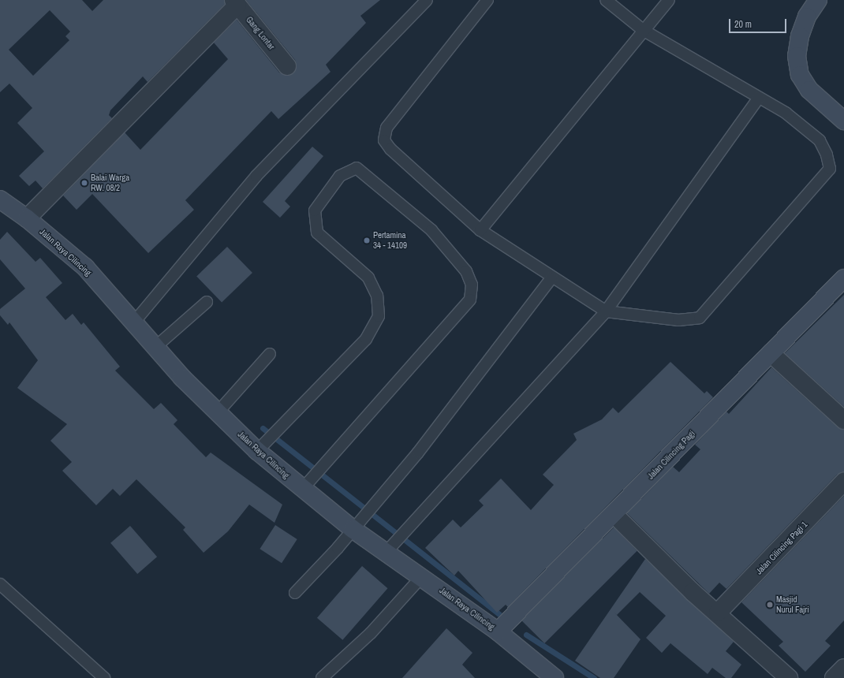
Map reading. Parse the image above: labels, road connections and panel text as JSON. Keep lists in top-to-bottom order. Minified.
{"streets":{"street":["Gang Lontar","Jalan Raya Cilincing","Jalan Cilincing Pagi","Jalan Cilincing Pagi 1"]},"crossings":[["Jalan Raya Cilincing","Jalan Cilincing Pagi"]],"places":["Balai Warga RW. 08/2","Pertamina 34 - 14109","Masjid Nurul Fajri"],"scale_bar":"20 m"}
